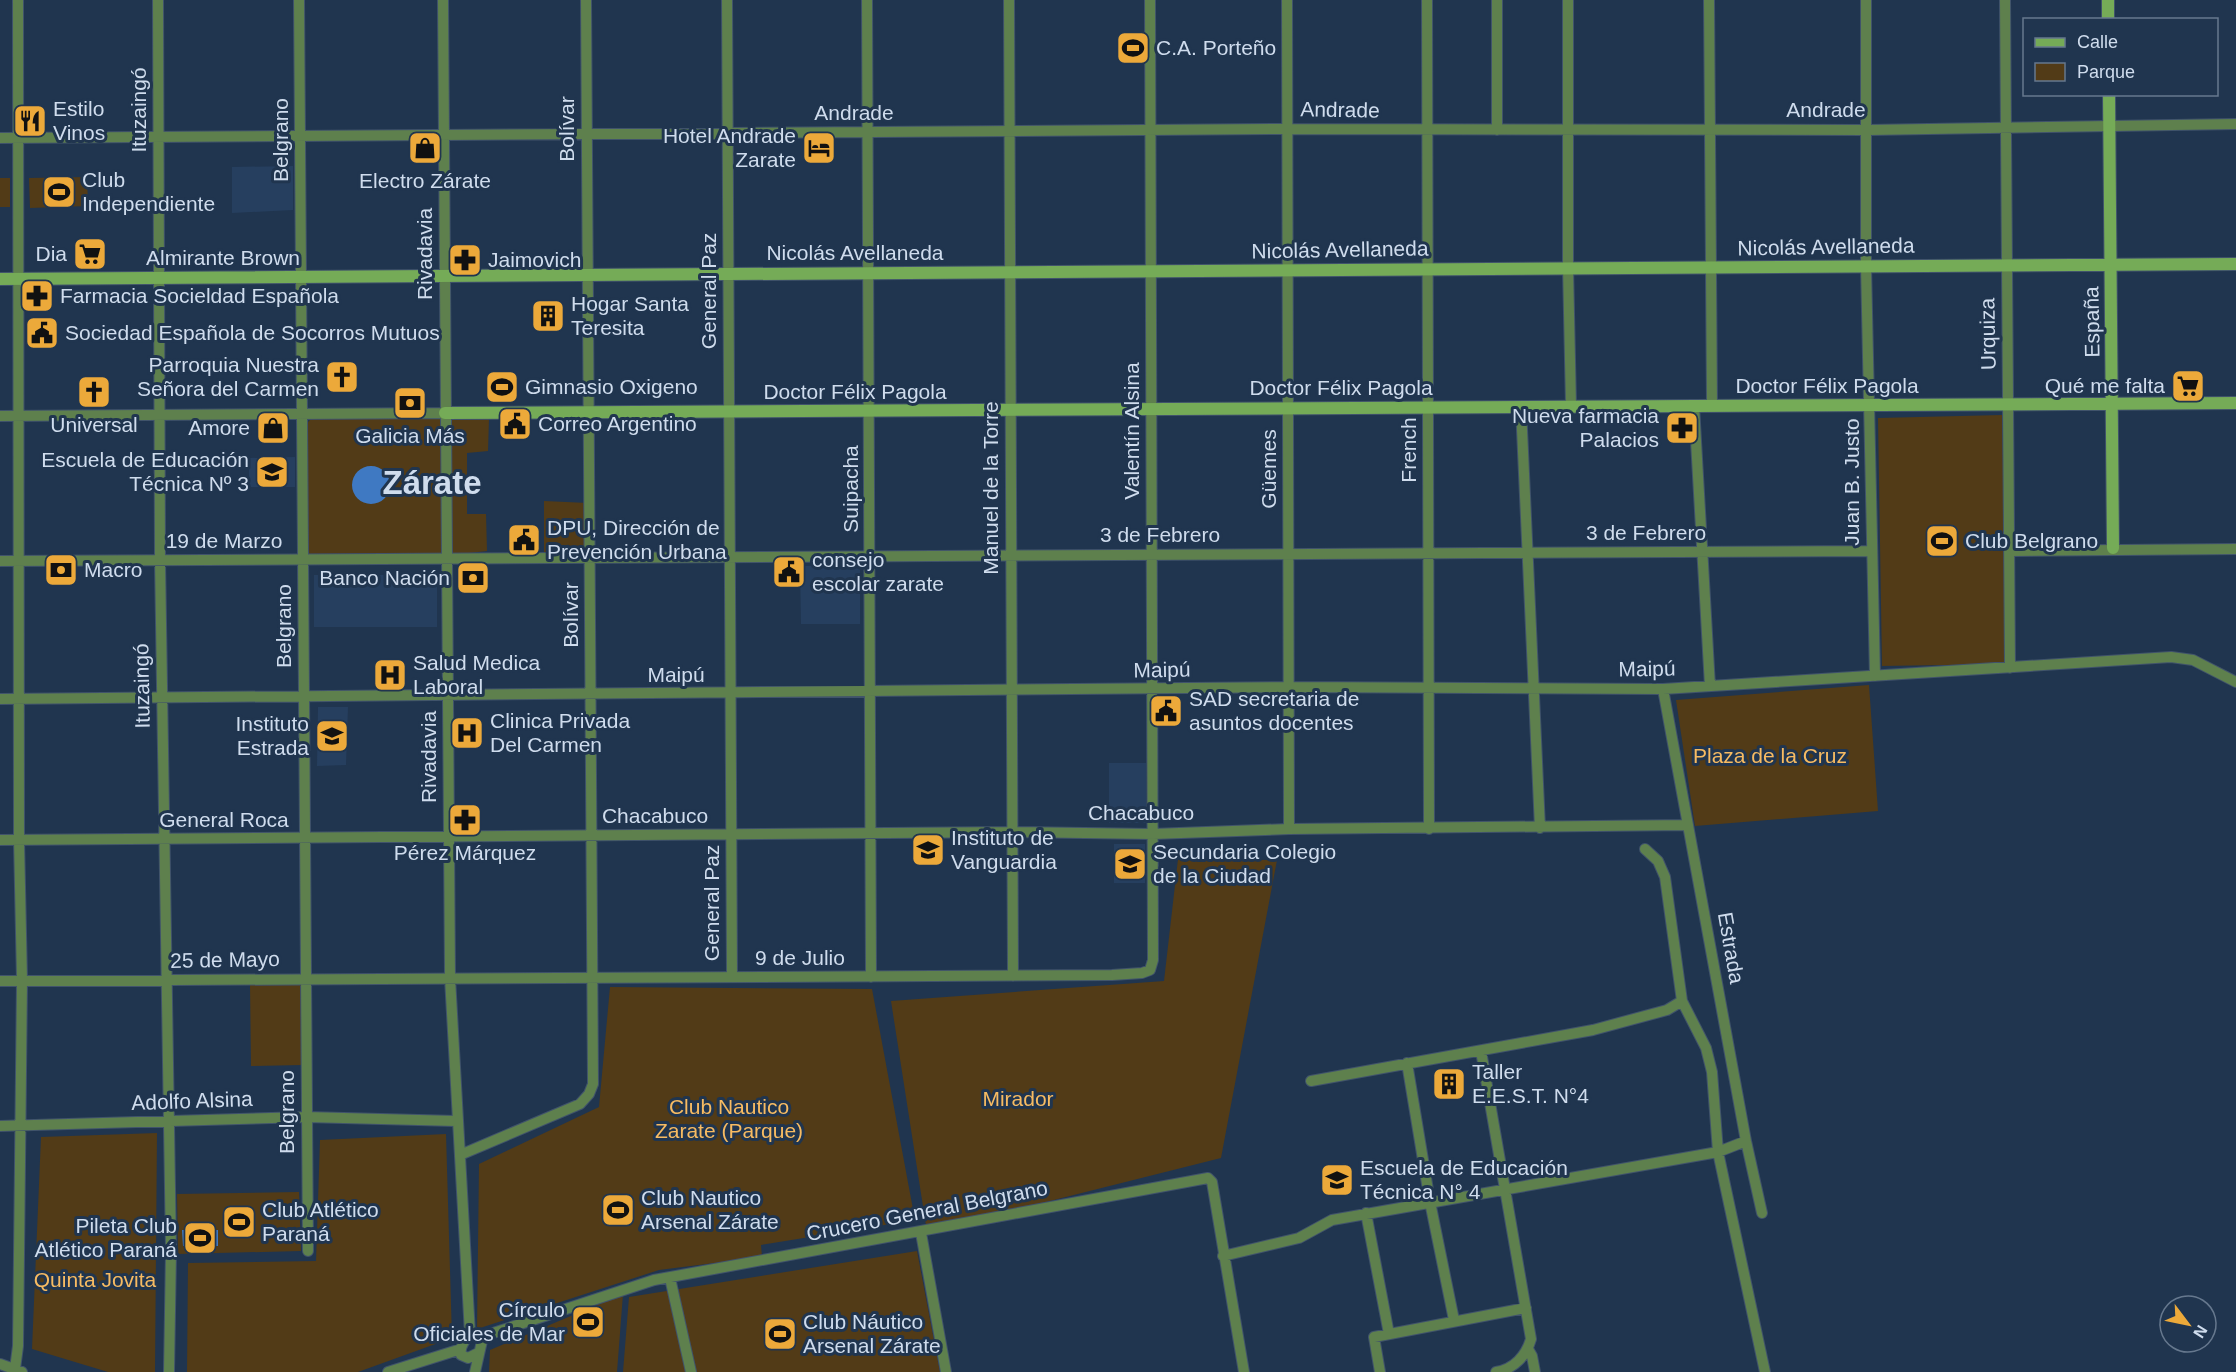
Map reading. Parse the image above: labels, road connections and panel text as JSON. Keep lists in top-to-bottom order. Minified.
{"streets":{"street":["Ituzaingó","Andrade","Bolívar","Belgrano","Nicolás Avellaneda","Rivadavia","Almirante Brown","General Paz","España","Urquiza","Doctor Félix Pagola","Valentín Alsina","French","Güemes","Juan B. Justo","Manuel de la Torre","Suipacha","3 de Febrero","19 de Marzo","Maipú","Chacabuco","General Roca","Estrada","9 de Julio","25 de Mayo","Adolfo Alsina","Crucero General Belgrano"]},"crossings":[["Ituzaingó","Andrade"],["Ituzaingó","Almirante Brown"],["Ituzaingó","19 de Marzo"],["Ituzaingó","Maipú"],["Ituzaingó","General Roca"],["Ituzaingó","25 de Mayo"],["Ituzaingó","Adolfo Alsina"],["Andrade","Bolívar"],["Andrade","Belgrano"],["Andrade","Rivadavia"],["Andrade","General Paz"],["Andrade","España"],["Andrade","Urquiza"],["Andrade","Valentín Alsina"],["Andrade","French"],["Andrade","Güemes"],["Andrade","Juan B. Justo"],["Andrade","Manuel de la Torre"],["Andrade","Suipacha"],["Bolívar","Nicolás Avellaneda"],["Bolívar","Rivadavia"],["Bolívar","Doctor Félix Pagola"],["Bolívar","3 de Febrero"],["Bolívar","Maipú"],["Bolívar","Chacabuco"],["Bolívar","9 de Julio"],["Belgrano","Almirante Brown"],["Belgrano","19 de Marzo"],["Belgrano","Maipú"],["Belgrano","General Roca"],["Belgrano","25 de Mayo"],["Belgrano","Adolfo Alsina"],["Nicolás Avellaneda","Rivadavia"],["Nicolás Avellaneda","Almirante Brown"],["Nicolás Avellaneda","General Paz"],["Nicolás Avellaneda","España"],["Nicolás Avellaneda","Urquiza"],["Nicolás Avellaneda","Valentín Alsina"],["Nicolás Avellaneda","French"],["Nicolás Avellaneda","Güemes"],["Nicolás Avellaneda","Juan B. Justo"],["Nicolás Avellaneda","Manuel de la Torre"],["Nicolás Avellaneda","Suipacha"],["Rivadavia","Almirante Brown"],["Rivadavia","Doctor Félix Pagola"],["Rivadavia","3 de Febrero"],["Rivadavia","19 de Marzo"],["Rivadavia","Maipú"],["Rivadavia","Chacabuco"],["Rivadavia","General Roca"],["Rivadavia","9 de Julio"],["Rivadavia","25 de Mayo"],["Rivadavia","Adolfo Alsina"],["Rivadavia","Crucero General Belgrano"],["General Paz","Doctor Félix Pagola"],["General Paz","3 de Febrero"],["General Paz","Maipú"],["General Paz","Chacabuco"],["General Paz","9 de Julio"],["España","Doctor Félix Pagola"],["Urquiza","Doctor Félix Pagola"],["Doctor Félix Pagola","Valentín Alsina"],["Doctor Félix Pagola","French"],["Doctor Félix Pagola","Güemes"],["Doctor Félix Pagola","Juan B. Justo"],["Doctor Félix Pagola","Manuel de la Torre"],["Doctor Félix Pagola","Suipacha"],["Valentín Alsina","3 de Febrero"],["Valentín Alsina","Maipú"],["Valentín Alsina","Chacabuco"],["Valentín Alsina","9 de Julio"],["French","3 de Febrero"],["French","Maipú"],["French","Chacabuco"],["Güemes","3 de Febrero"],["Güemes","Maipú"],["Güemes","Chacabuco"],["Juan B. Justo","3 de Febrero"],["Juan B. Justo","Maipú"],["Manuel de la Torre","3 de Febrero"],["Manuel de la Torre","Maipú"],["Manuel de la Torre","Chacabuco"],["Manuel de la Torre","9 de Julio"],["Suipacha","3 de Febrero"],["Suipacha","Maipú"],["Suipacha","Chacabuco"],["Suipacha","9 de Julio"],["3 de Febrero","19 de Marzo"],["Maipú","Estrada"],["Chacabuco","General Roca"],["Chacabuco","Estrada"],["9 de Julio","25 de Mayo"]],"districts":["Zárate"],"parks":["Plaza de la Cruz","Mirador","Club Nautico Zarate (Parque)","Quinta Jovita"],"places":{"sports":["C.A. Porteño","Club Independiente","Gimnasio Oxigeno","Club Belgrano","Club Nautico Arsenal Zárate","Club Atlético Paraná","Pileta Club Atlético Paraná","Círculo Oficiales de Mar","Club Náutico Arsenal Zárate"],"restaurant":["Estilo Vinos"],"shop":["Electro Zárate","Amore"],"hotel":["Hotel Andrade Zarate"],"supermarket":["Dia","Qué me falta"],"pharmacy":["Jaimovich","Farmacia Socieldad Española","Nueva farmacia Palacios","Pérez Márquez"],"building":["Hogar Santa Teresita","Taller E.E.S.T. N°4"],"public building":["Sociedad Española de Socorros Mutuos","Correo Argentino","DPU, Dirección de Prevención Urbana","consejo escolar zarate","SAD secretaria de asuntos docentes"],"church":["Parroquia Nuestra Señora del Carmen","Universal"],"bank":["Galicia Más","Macro","Banco Nación"],"school or university":["Escuela de Educación Técnica Nº 3","Instituto Estrada","Instituto de Vanguardia","Secundaria Colegio de la Ciudad","Escuela de Educación Técnica N° 4"],"hospital":["Salud Medica Laboral","Clinica Privada Del Carmen"]},"legend":["Calle","Parque"],"north":"bottom right"}
